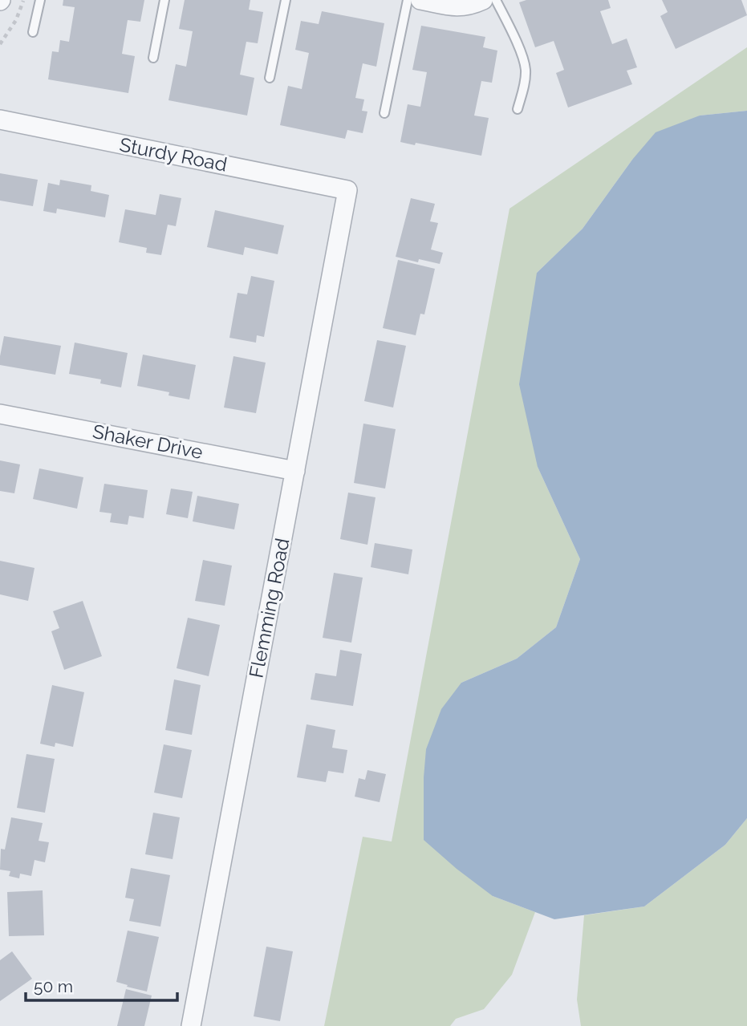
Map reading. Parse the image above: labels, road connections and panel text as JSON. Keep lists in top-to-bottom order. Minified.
{"streets":{"street":["Sturdy Road","Shaker Drive","Flemming Road"]},"crossings":[["Sturdy Road","Flemming Road"],["Shaker Drive","Flemming Road"]],"scale_bar":"50 m"}
